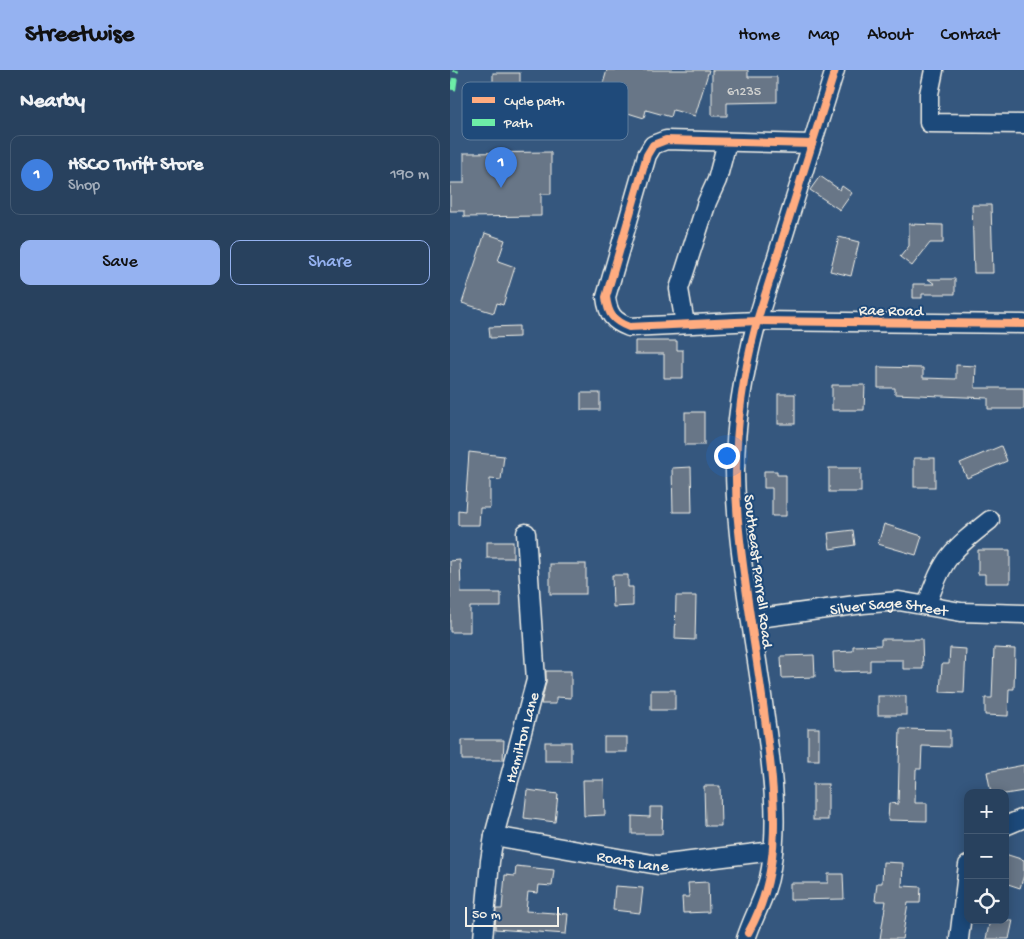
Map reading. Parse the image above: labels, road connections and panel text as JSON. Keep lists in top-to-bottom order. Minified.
{"streets":{"street":["Rae Road","Southeast Parrell Road","Silver Sage Street","Hamilton Lane","Roats Lane"]},"crossings":[["Rae Road","Southeast Parrell Road"],["Southeast Parrell Road","Silver Sage Street"],["Southeast Parrell Road","Roats Lane"],["Hamilton Lane","Roats Lane"]],"house_numbers":["61235"],"legend":["Cycle path","Path"],"scale_bar":"50 m","page":{"header":"Streetwise","nav":["Home","Map","About","Contact"],"heading":"Nearby","list":[{"mark":"1","name":"HSCO Thrift Store","note":"Shop","value":"190 m"}],"pins":"1","buttons":["Save","Share"],"map_buttons":["+","−"],"scale":"50 m"}}
